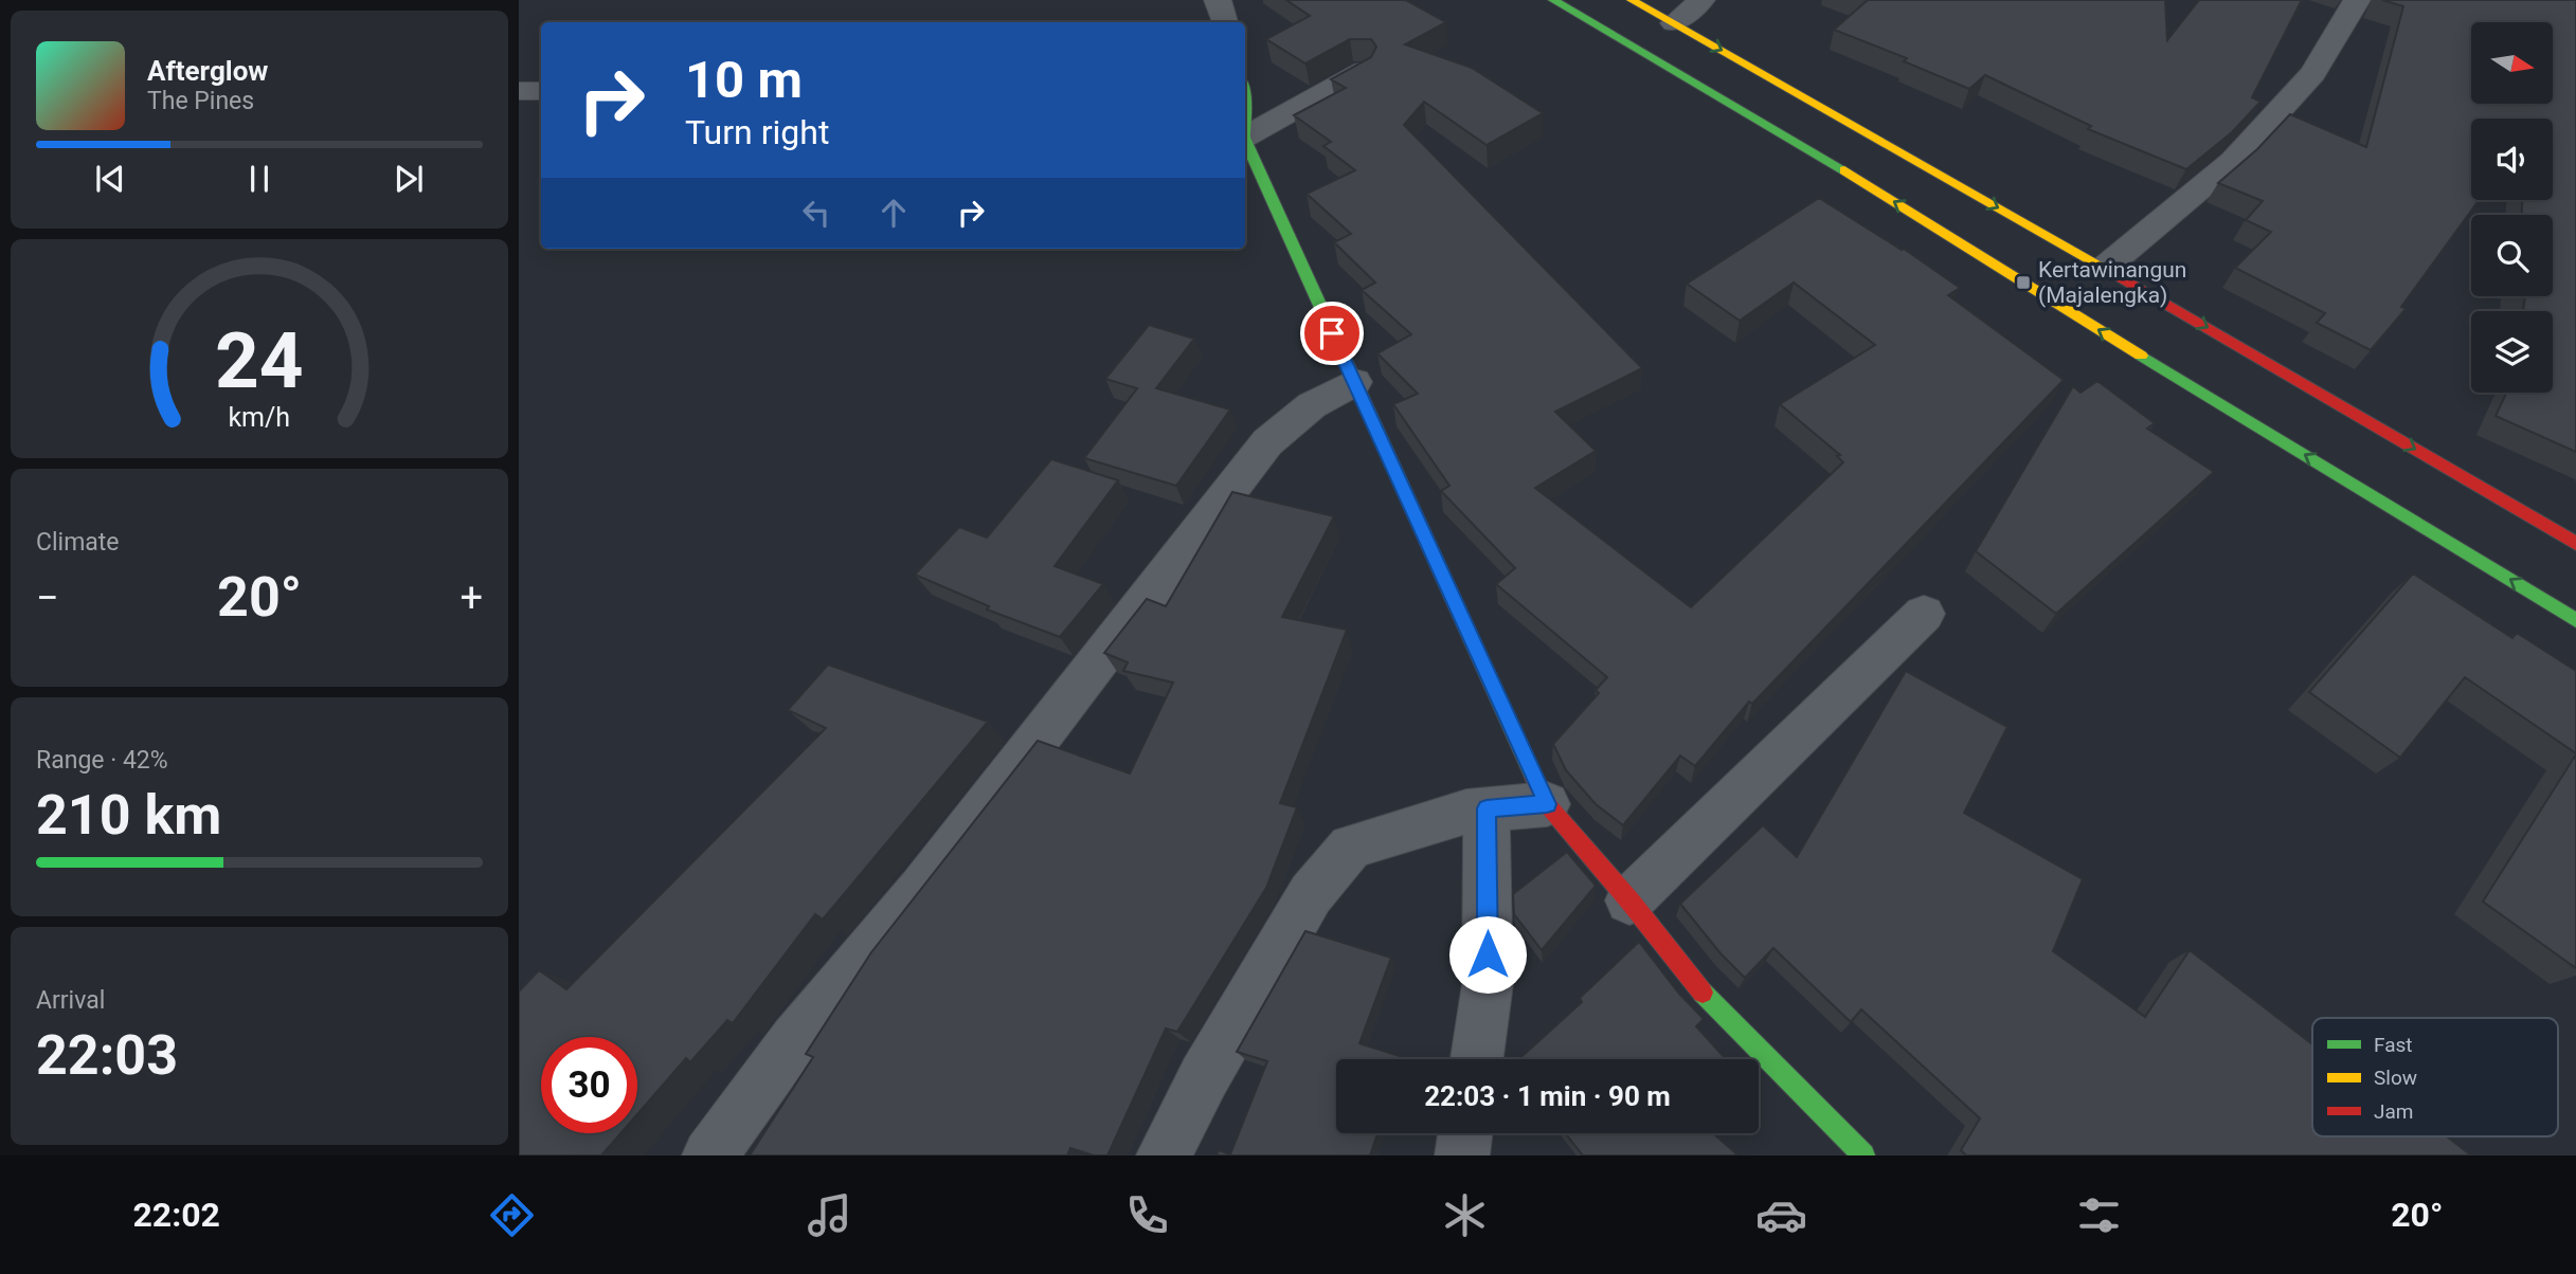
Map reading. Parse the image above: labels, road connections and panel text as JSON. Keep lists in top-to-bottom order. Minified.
{"places":{"transit":["Kertawinangun (Majalengka)"]},"legend":["Fast","Slow","Jam"],"north":"right","page":{"turn":["10 m","Turn right"],"song":["Afterglow","The Pines"],"tile":["Climate",["Range · 42%","210 km"],["Arrival","22:03"]],"heat":["−","20°","+"],"limit":"30","trip":"22:03 · 1 min · 90 m","tabs":["22:02","20°"],"gauge":["24","km/h"]}}
